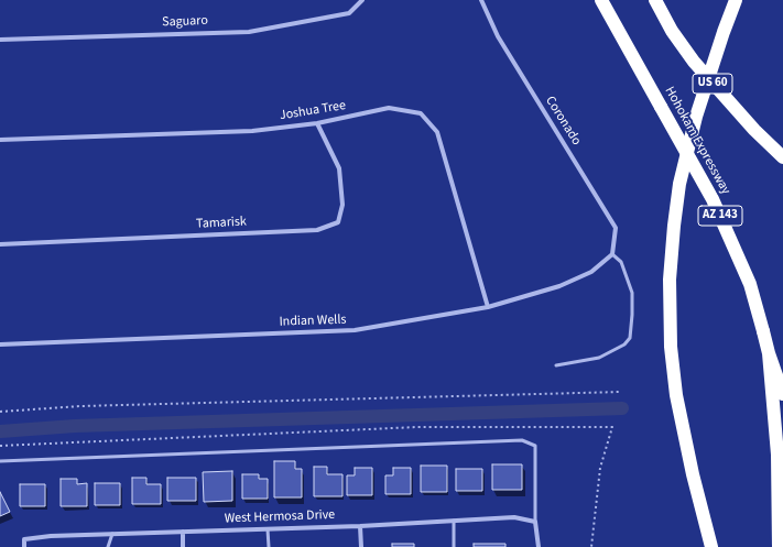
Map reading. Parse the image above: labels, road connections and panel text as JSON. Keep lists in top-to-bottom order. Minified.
{"streets":{"highway":["US 60","Hohokam Expressway","AZ 143"],"street":["Saguaro","Joshua Tree","Coronado","Tamarisk","Indian Wells","West Hermosa Drive"]},"crossings":[["Joshua Tree","Tamarisk"],["Joshua Tree","Indian Wells"],["Coronado","Indian Wells"]]}
